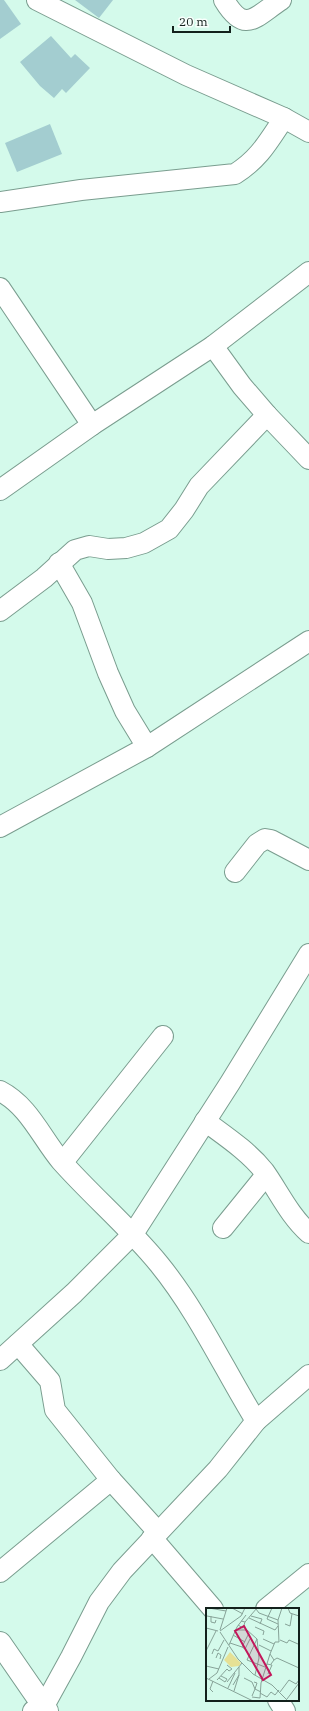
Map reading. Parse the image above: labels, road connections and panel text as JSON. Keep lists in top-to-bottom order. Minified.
{"scale_bar":"20 m"}
